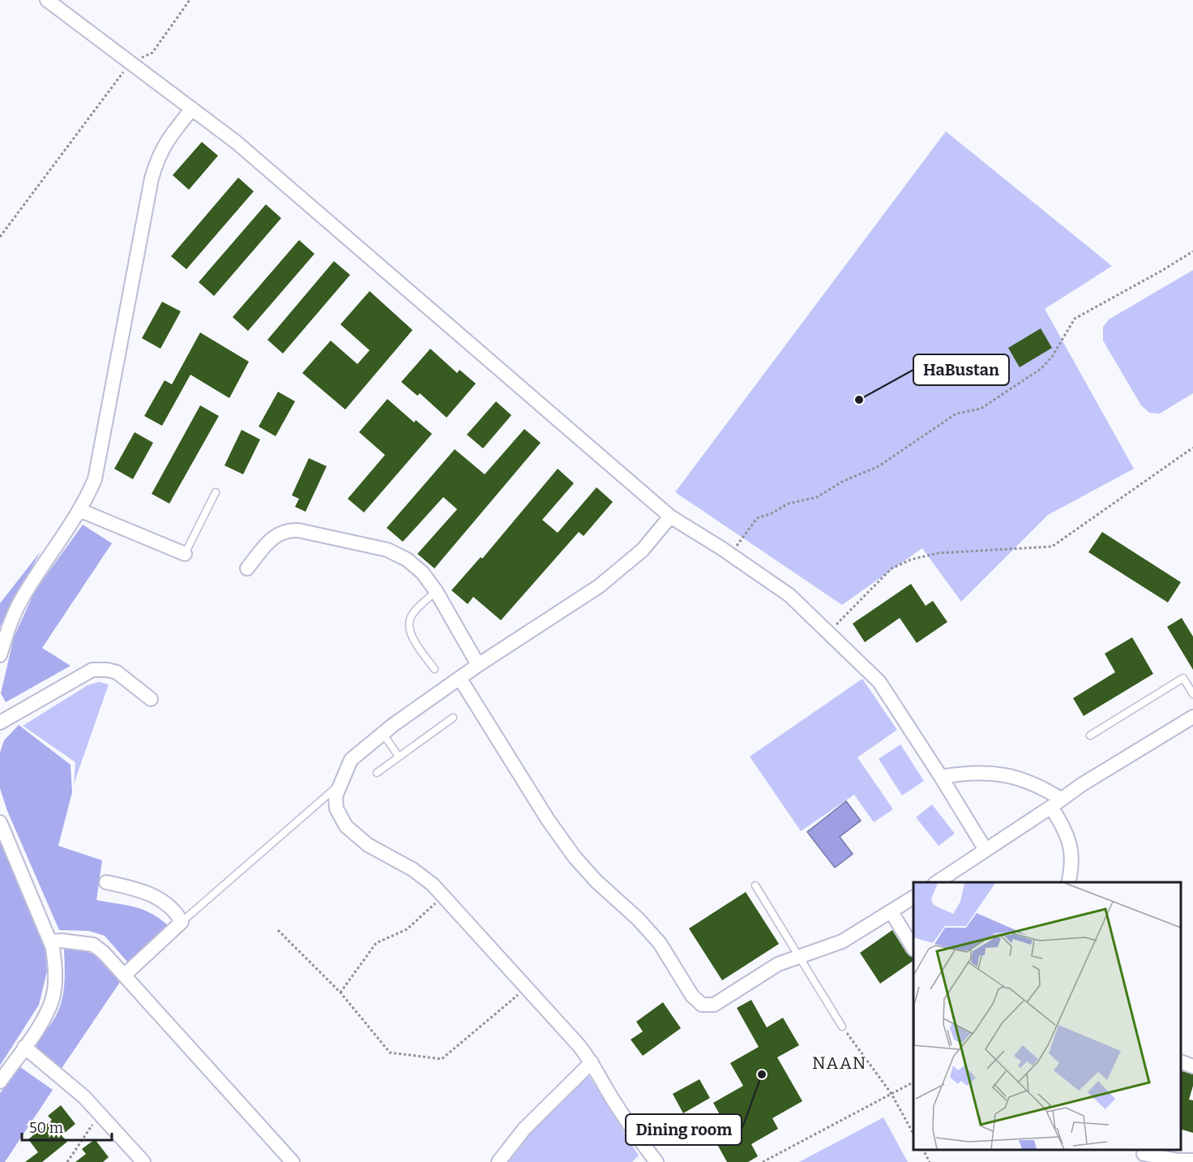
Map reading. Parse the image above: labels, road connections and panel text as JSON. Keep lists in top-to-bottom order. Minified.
{"districts":["NAAN"],"places":["HaBustan","Dining room"],"scale_bar":"50 m"}
